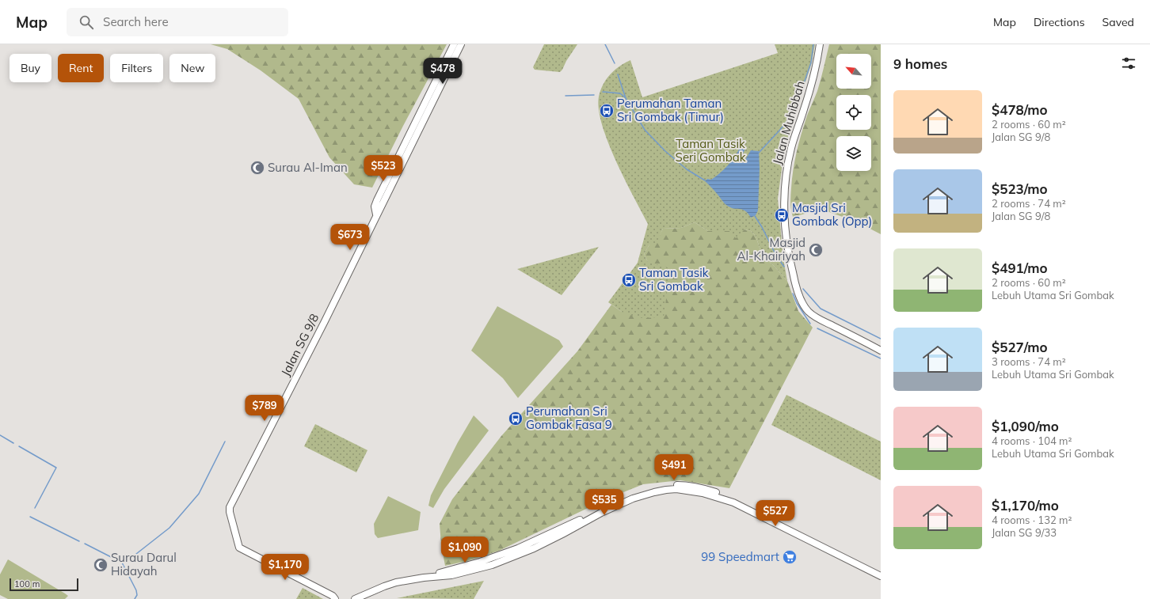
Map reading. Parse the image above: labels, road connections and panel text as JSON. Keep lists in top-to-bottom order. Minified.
{"streets":{"street":["Jalan Muhibbah","Jalan SG 9/8"]},"parks":["Taman Tasik Seri Gombak"],"places":{"bus stop":["Perumahan Taman Sri Gombak (Timur)","Masjid Sri Gombak (Opp)","Taman Tasik Sri Gombak","Perumahan Sri Gombak Fasa 9"],"mosque":["Surau Al-Iman","Masjid Al-Khairiyah","Surau Darul Hidayah"],"supermarket":["99 Speedmart"]},"scale_bar":"100 m","north":"top left","page":{"header":"Map","search":"Search here","nav":["Map","Directions","Saved"],"heading":"9 homes","chip":["Buy","Rent","Filters","New"],"price":["$478","$523","$673","$789","$491","$535","$527","$1,090","$1,170"],"list":[{"name":"$478/mo","note":"2 rooms · 60 m² · Jalan SG 9/8"},{"name":"$523/mo","note":"2 rooms · 74 m² · Jalan SG 9/8"},{"name":"$491/mo","note":"2 rooms · 60 m² · Lebuh Utama Sri Gombak"},{"name":"$527/mo","note":"3 rooms · 74 m² · Lebuh Utama Sri Gombak"},{"name":"$1,090/mo","note":"4 rooms · 104 m² · Lebuh Utama Sri Gombak"},{"name":"$1,170/mo","note":"4 rooms · 132 m² · Jalan SG 9/33"}],"scale":"100 m"}}
